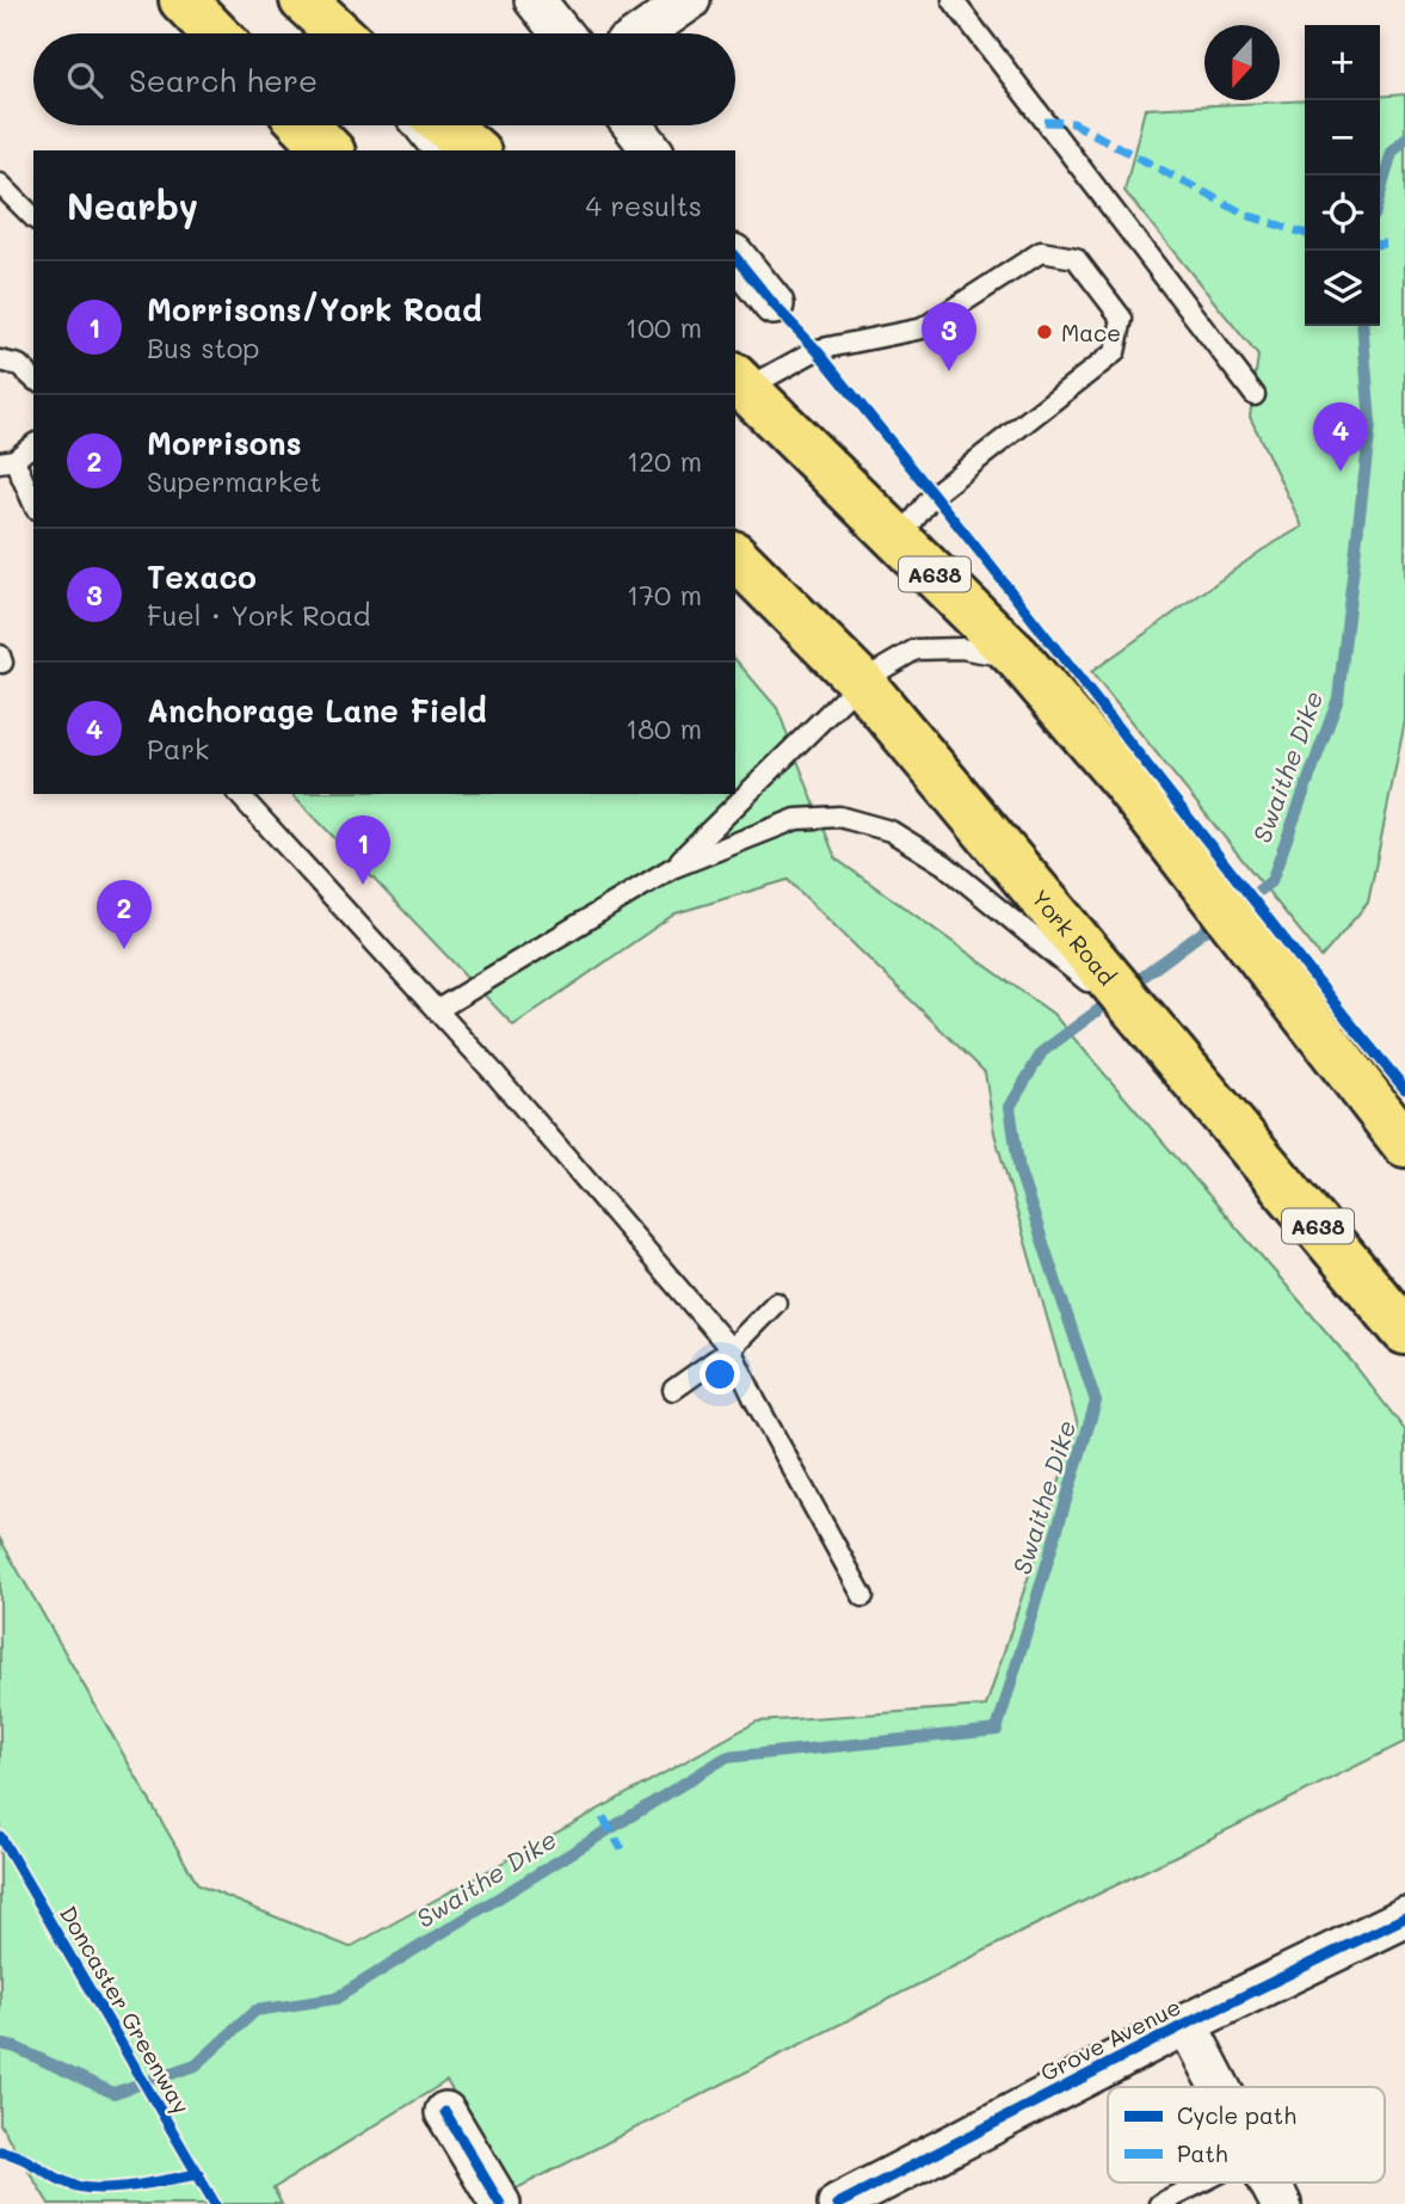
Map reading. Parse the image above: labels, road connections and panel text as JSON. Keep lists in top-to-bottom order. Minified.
{"streets":{"highway":["A638","York Road"],"street":["Grove Avenue"],"cycle path":["Doncaster Greenway"]},"water":["Swaithe Dike"],"places":["Mace"],"legend":["Cycle path","Path"],"north":"bottom","page":{"map_buttons":["+","−"],"search":"Search here","heading":["Nearby","4 results"],"list":[{"mark":"1","name":"Morrisons/York Road","note":"Bus stop","value":"100 m"},{"mark":"2","name":"Morrisons","note":"Supermarket","value":"120 m"},{"mark":"3","name":"Texaco","note":"Fuel · York Road","value":"170 m"},{"mark":"4","name":"Anchorage Lane Field","note":"Park","value":"180 m"}],"pins":["3","4","1","2"]}}
